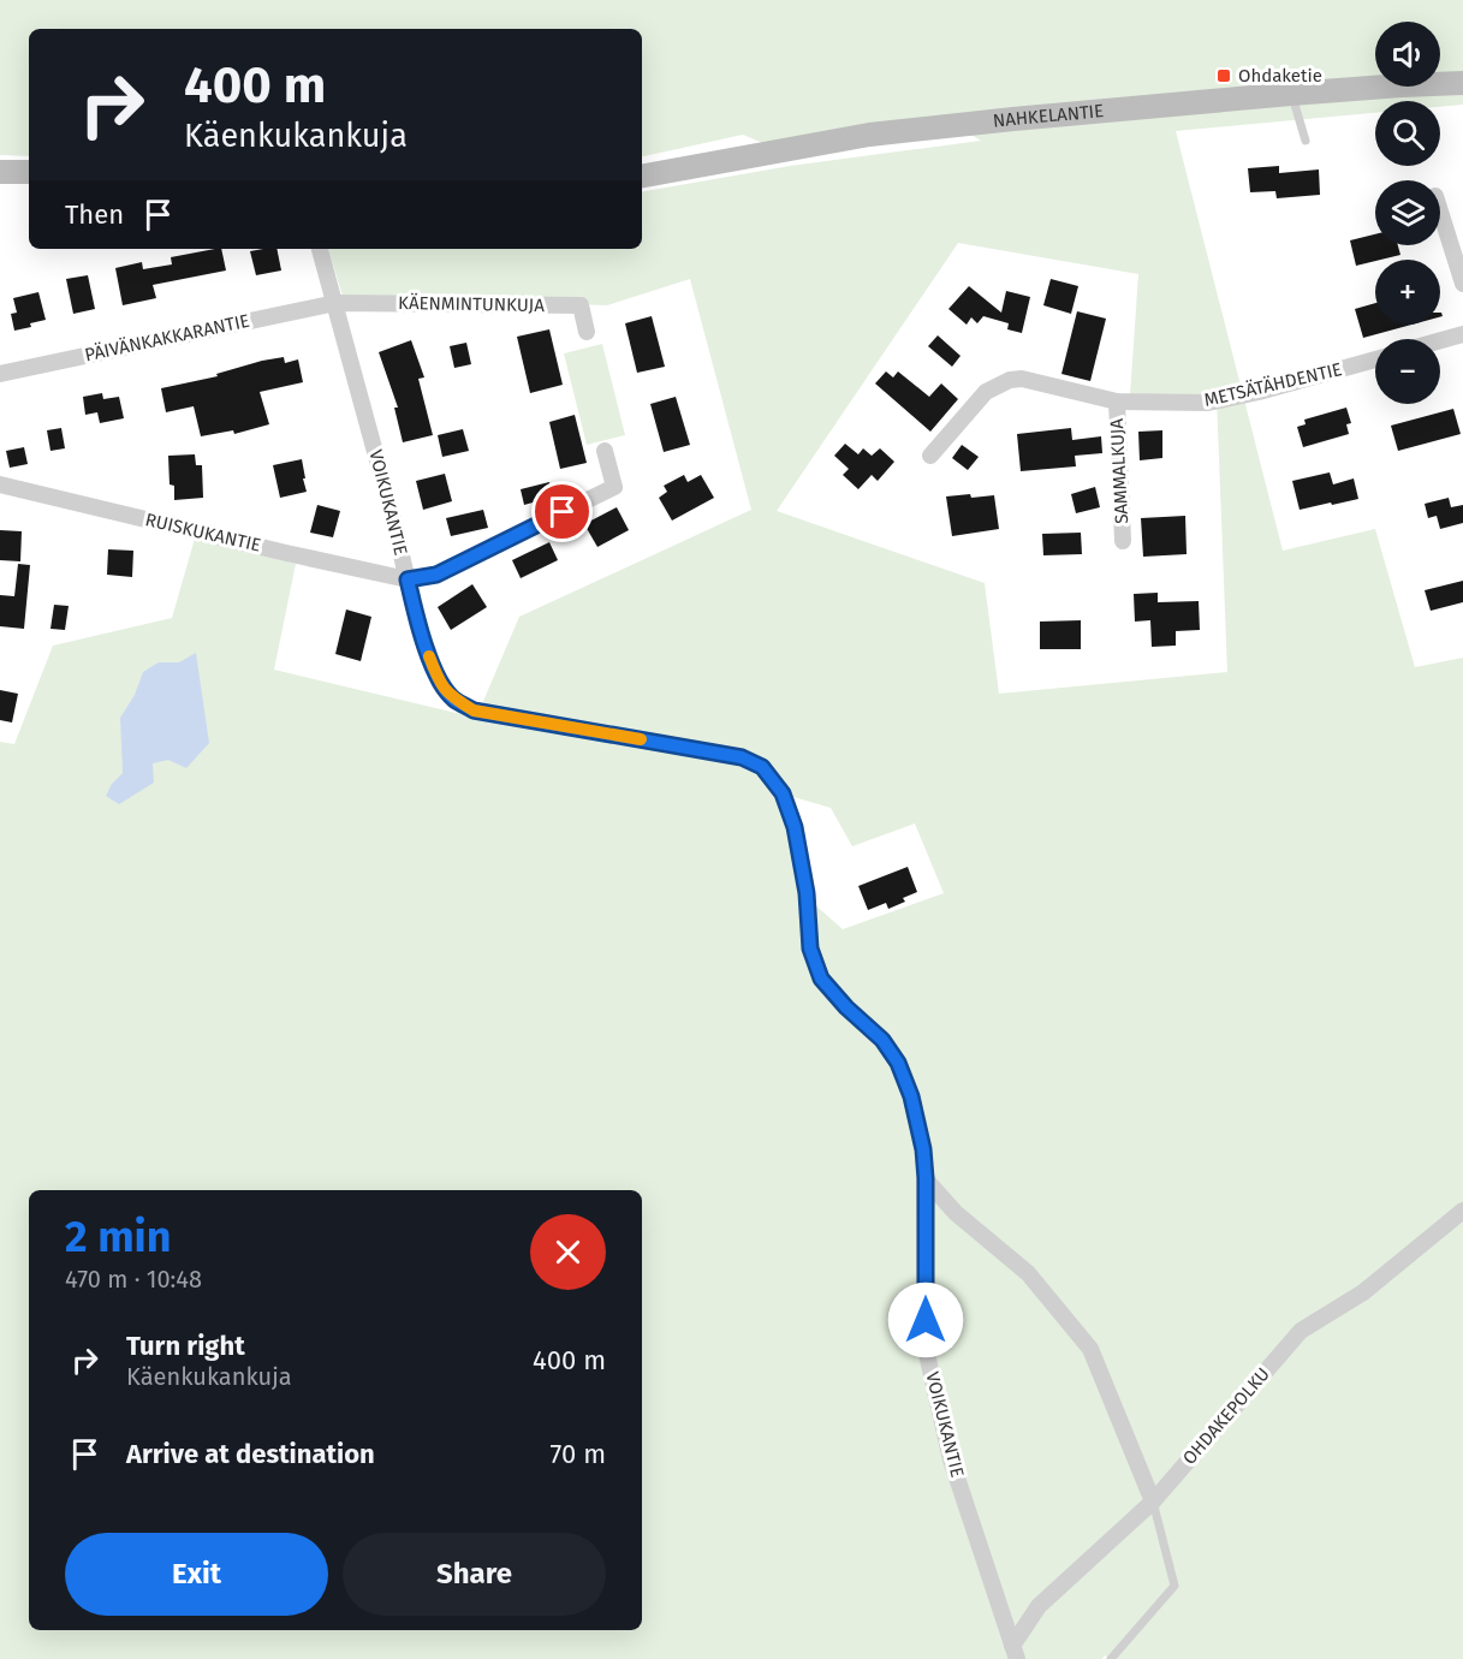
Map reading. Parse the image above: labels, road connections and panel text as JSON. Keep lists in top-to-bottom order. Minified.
{"streets":{"main road":["NAHKELANTIE"],"street":["KÄENMINTUNKUJA","PÄIVÄNKAKKARANTIE","METSÄTÄHDENTIE","SAMMALKUJA","VOIKUKANTIE","RUISKUKANTIE","OHDAKEPOLKU"]},"crossings":[["KÄENMINTUNKUJA","PÄIVÄNKAKKARANTIE"],["KÄENMINTUNKUJA","VOIKUKANTIE"],["PÄIVÄNKAKKARANTIE","VOIKUKANTIE"],["METSÄTÄHDENTIE","SAMMALKUJA"],["VOIKUKANTIE","RUISKUKANTIE"],["VOIKUKANTIE","OHDAKEPOLKU"]],"places":{"transit":["Ohdaketie"]},"page":{"map_buttons":["+","−"],"turn":["400 m","Käenkukankuja"],"then":"Then","heading":["2 min","470 m · 10:48"],"list":[{"name":"Turn right","note":"Käenkukankuja","value":"400 m"},{"name":"Arrive at destination","value":"70 m"}],"buttons":["Exit","Share"]}}
